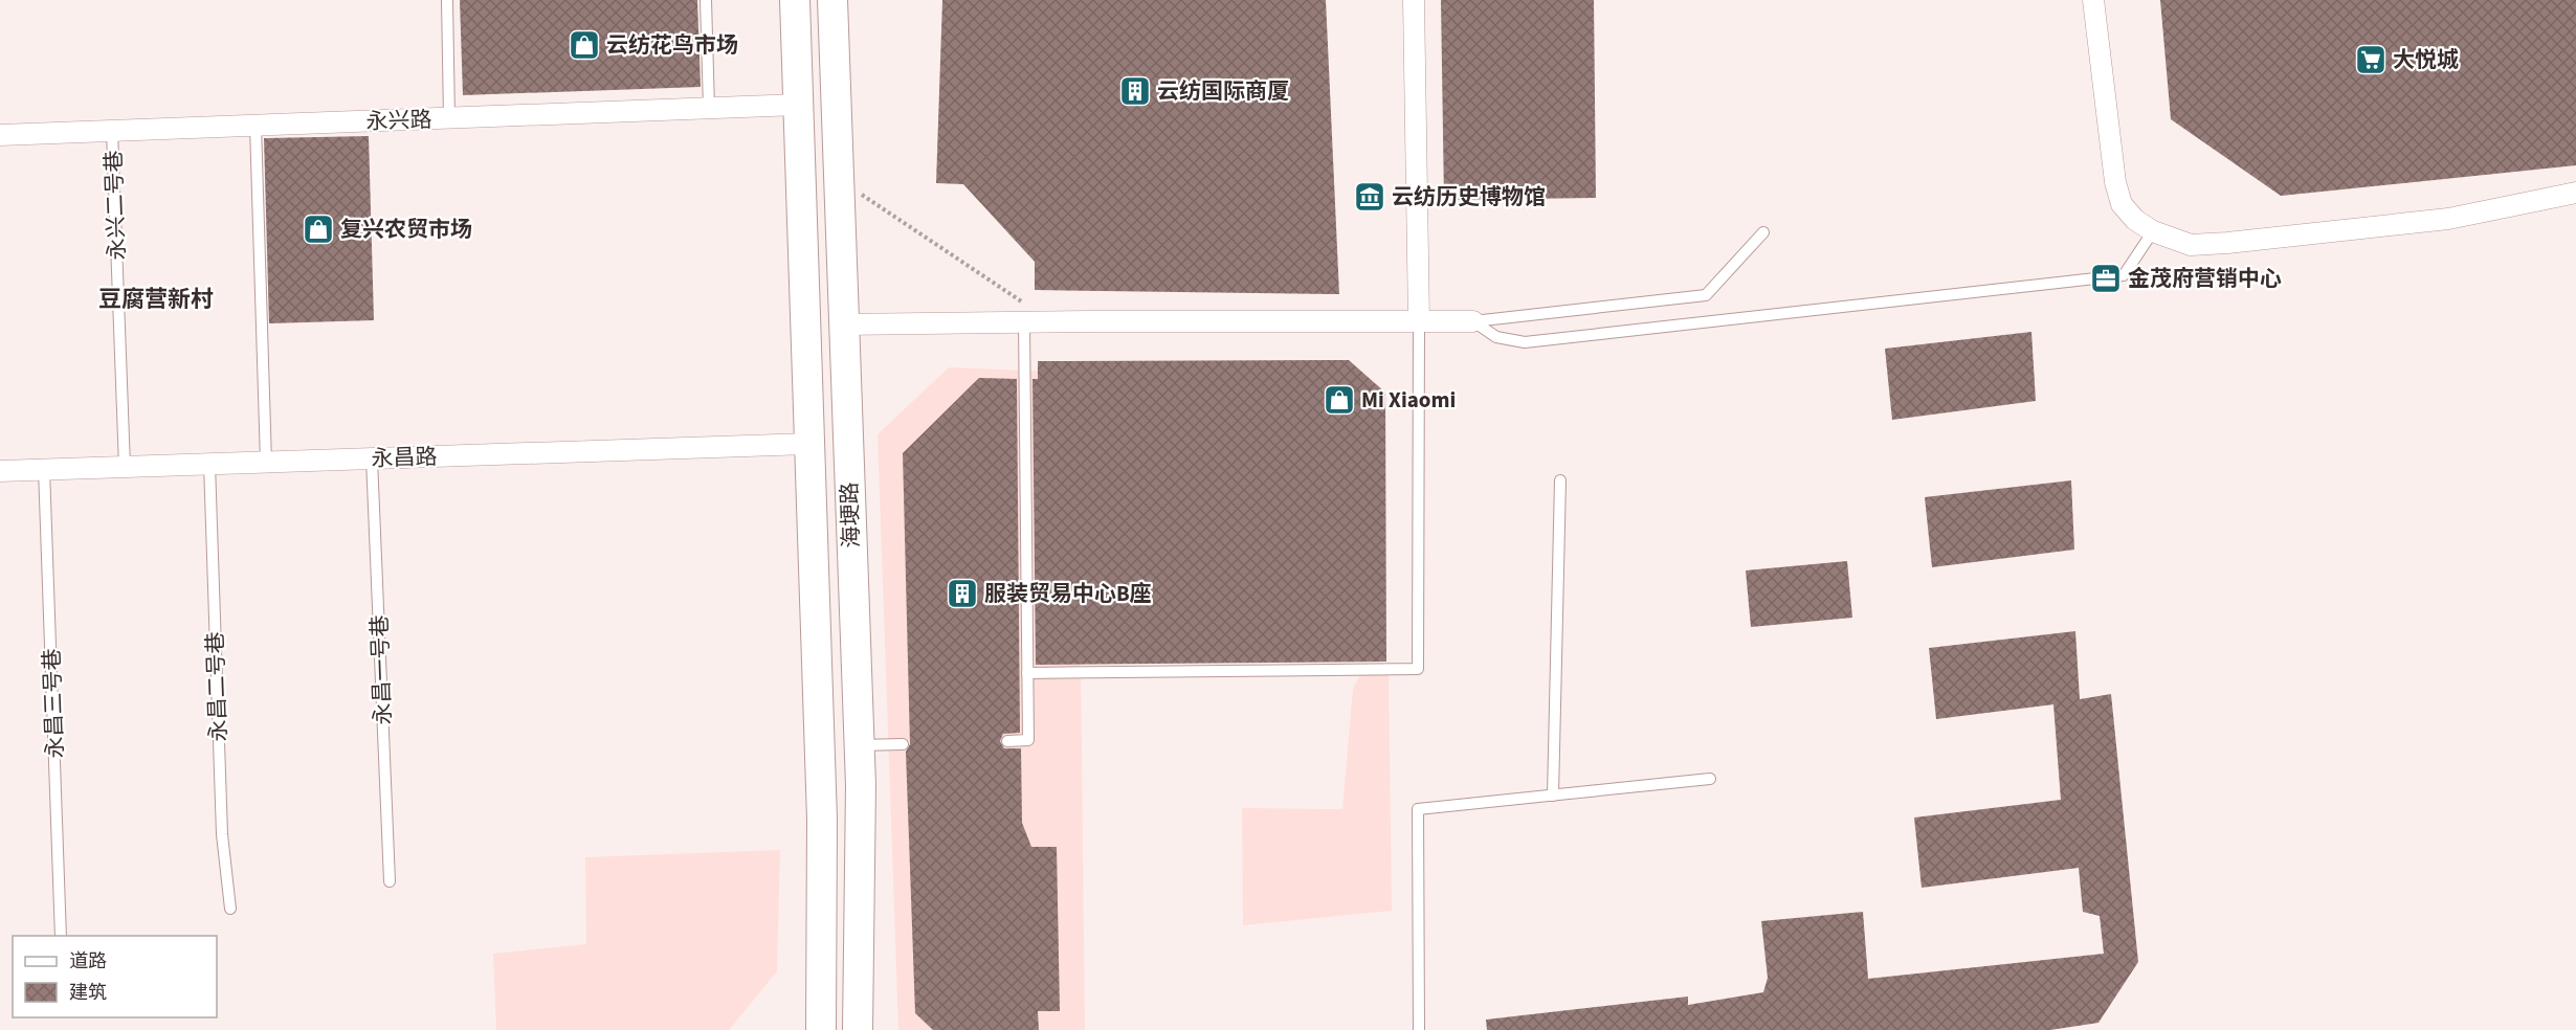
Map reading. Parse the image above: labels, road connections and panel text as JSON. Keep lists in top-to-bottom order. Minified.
{"streets":{"main road":["海埂路"],"street":["永兴路","永昌路"],"lane":["永兴二号巷","永昌一号巷","永昌二号巷","永昌三号巷"]},"crossings":[["永兴路","永兴二号巷"],["永兴路","海埂路"],["永兴二号巷","永昌路"],["永昌路","海埂路"],["永昌路","永昌一号巷"],["永昌路","永昌二号巷"],["永昌路","永昌三号巷"]],"districts":["豆腐营新村"],"places":{"shop":["云纺花鸟市场","复兴农贸市场","Mi Xiaomi"],"supermarket":["大悦城"],"building":["云纺国际商厦","服装贸易中心B座"],"museum":["云纺历史博物馆"],"office":["金茂府营销中心"]},"legend":["道路","建筑"]}
